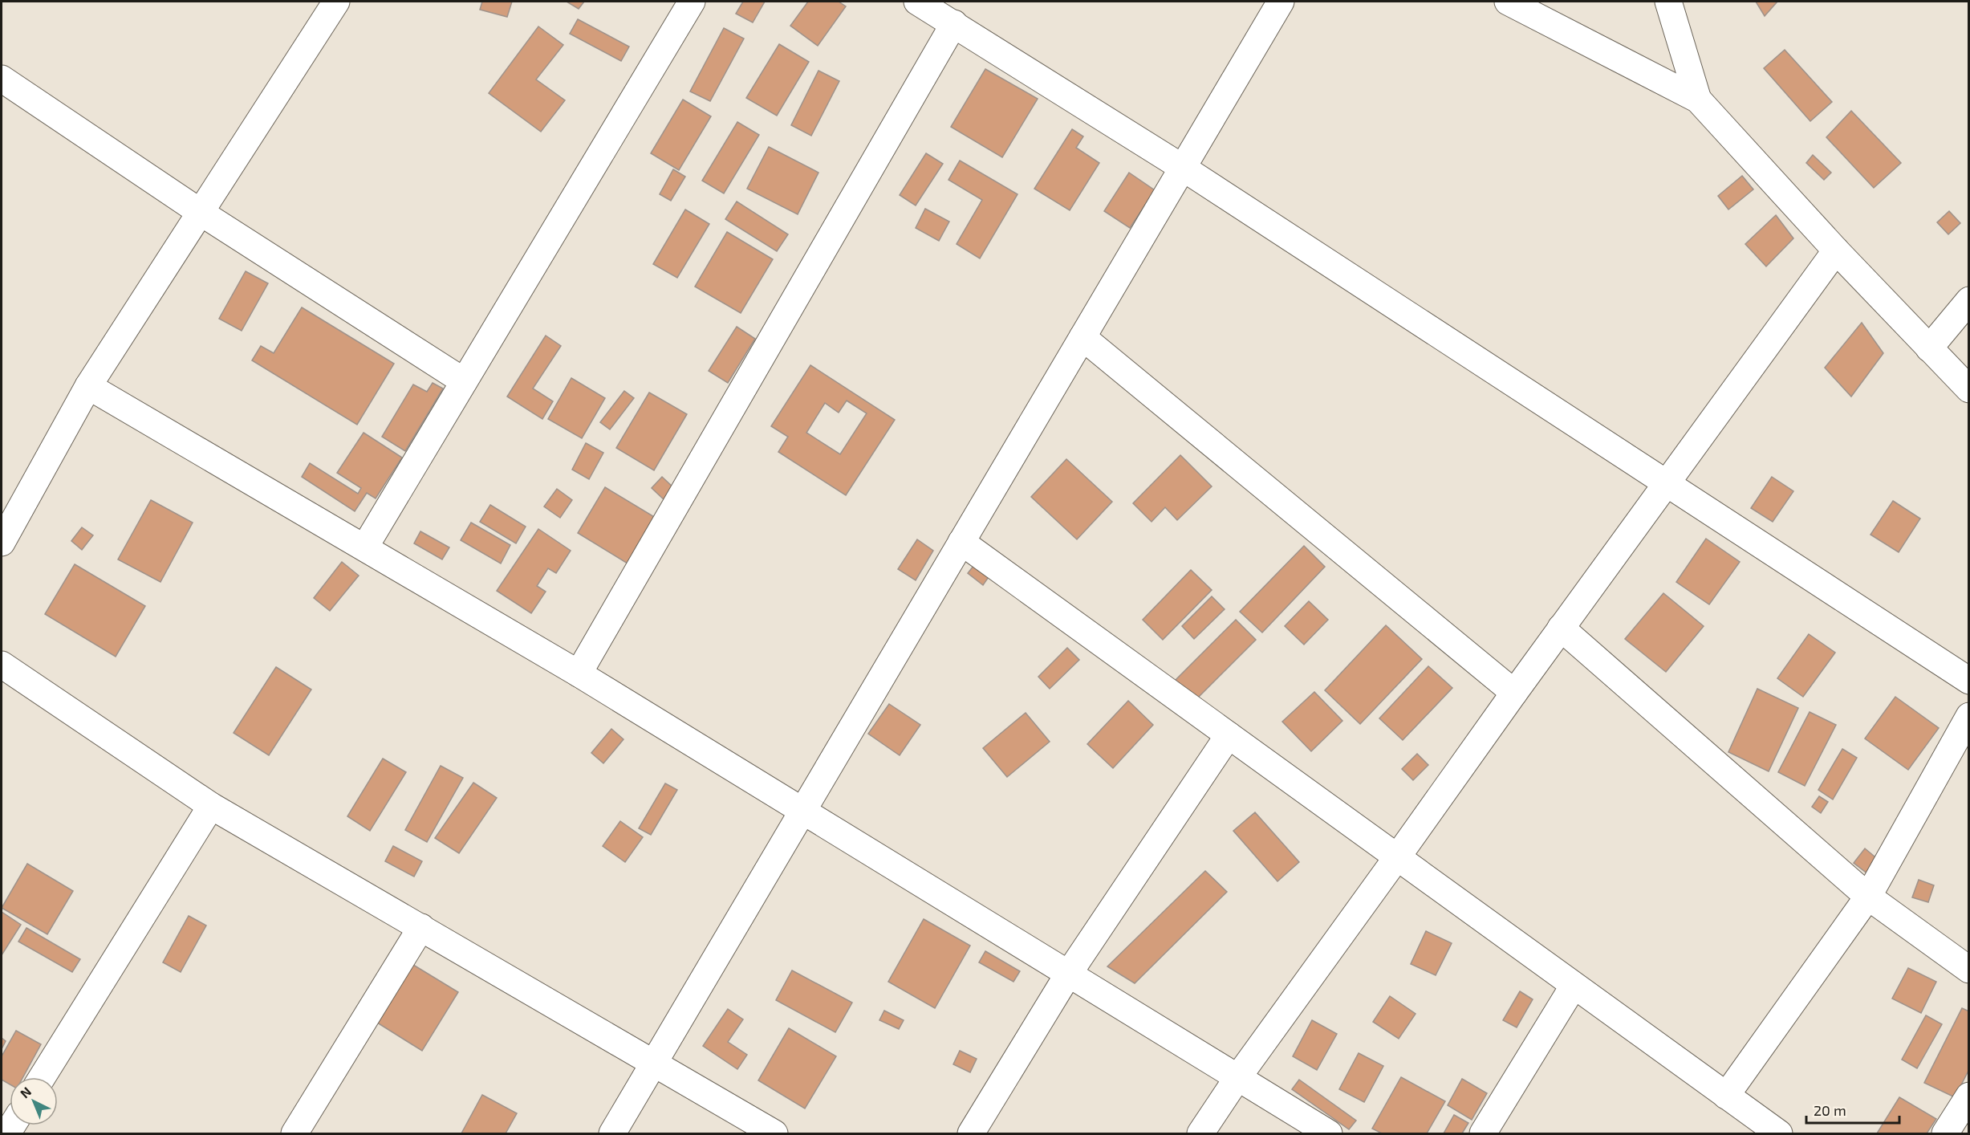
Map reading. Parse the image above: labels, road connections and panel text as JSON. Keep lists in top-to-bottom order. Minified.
{"scale_bar":"20 m","north":"top left"}
